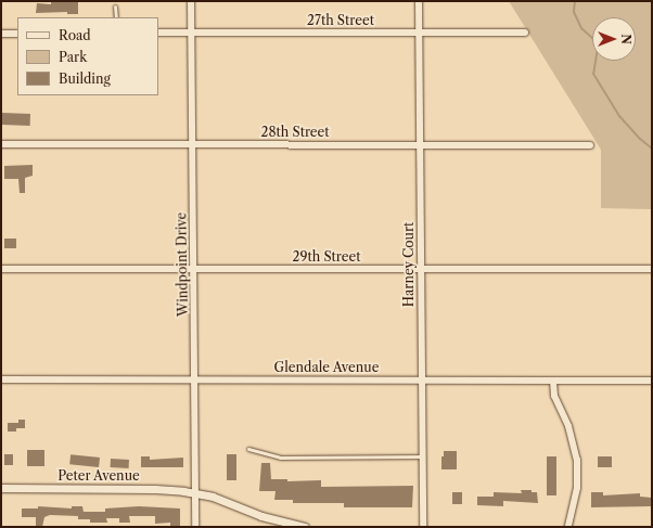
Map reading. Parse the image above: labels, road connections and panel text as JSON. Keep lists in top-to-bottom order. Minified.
{"streets":{"street":["27th Street","28th Street","29th Street","Windpoint Drive","Harney Court","Glendale Avenue","Peter Avenue"]},"crossings":[["27th Street","Windpoint Drive"],["27th Street","Harney Court"],["28th Street","Windpoint Drive"],["28th Street","Harney Court"],["29th Street","Windpoint Drive"],["29th Street","Harney Court"],["Windpoint Drive","Glendale Avenue"],["Windpoint Drive","Peter Avenue"],["Harney Court","Glendale Avenue"]],"legend":["Road","Park","Building"],"north":"right"}
